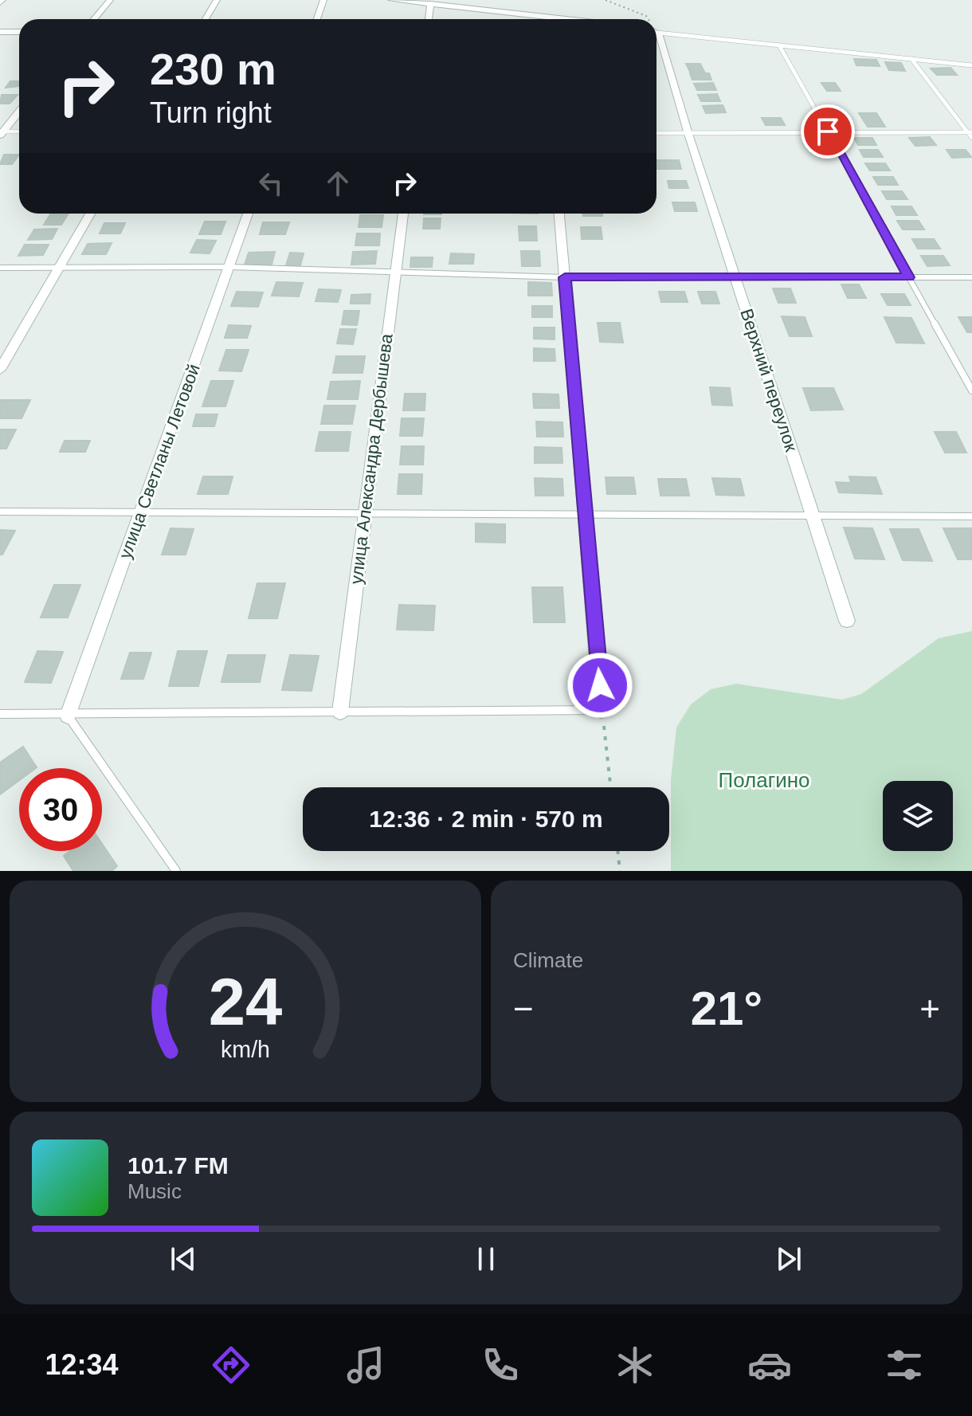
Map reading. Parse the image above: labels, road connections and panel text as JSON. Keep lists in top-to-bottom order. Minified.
{"streets":{"street":["Верхний переулок","улица Александра Дербышева","улица Светланы Летовой"]},"parks":["Полагино"],"page":{"turn":["230 m","Turn right"],"limit":"30","trip":"12:36 · 2 min · 570 m","tile":"Climate","heat":["−","21°","+"],"song":["101.7 FM","Music"],"tabs":"12:34","gauge":["24","km/h"]}}
